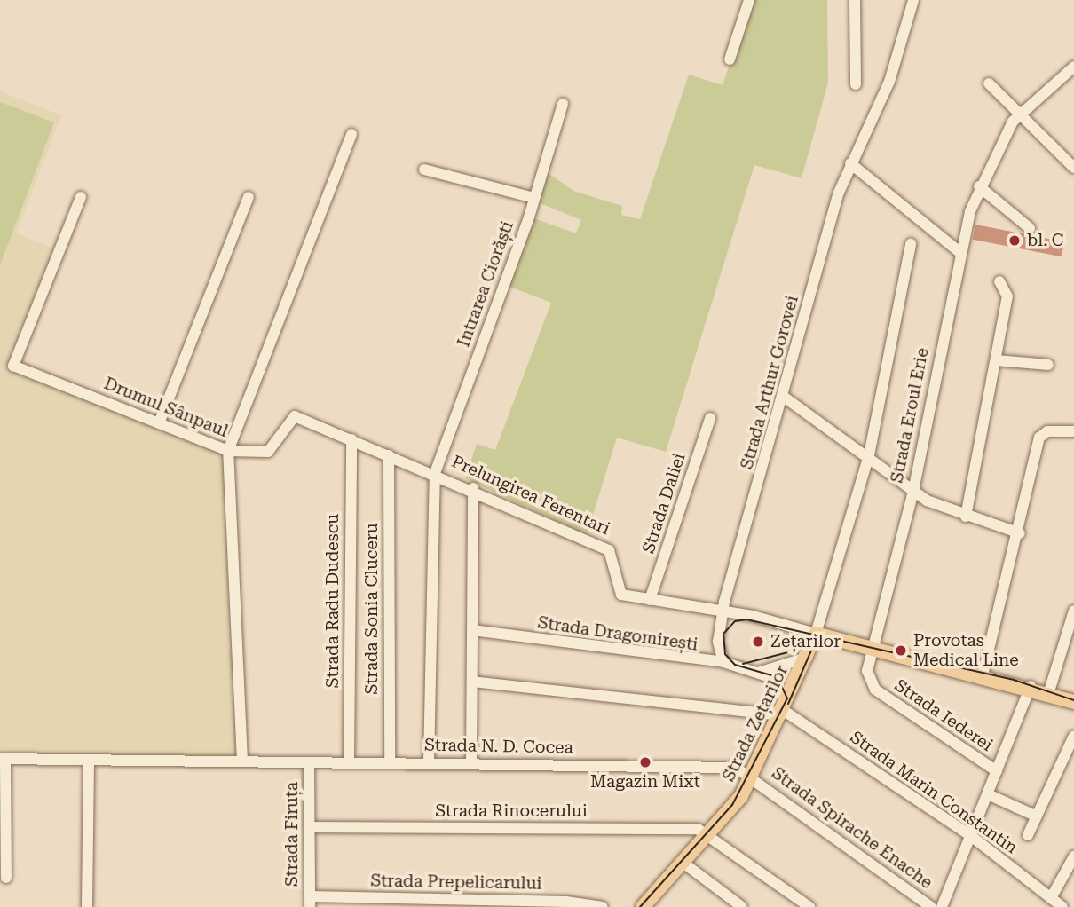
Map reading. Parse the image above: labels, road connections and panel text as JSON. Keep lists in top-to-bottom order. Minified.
{"streets":{"main road":["Prelungirea Ferentari","Strada Zețarilor"],"street":["Intrarea Ciorăști","Strada Arthur Gorovei","Drumul Sânpaul","Strada Eroul Erie","Strada Daliei","Strada Radu Dudescu","Strada Sonia Cluceru","Strada Dragomirești","Strada Iederei","Strada N. D. Cocea","Strada Marin Constantin","Strada Rinocerului","Strada Spirache Enache","Strada Firuța","Strada Prepelicarului"]},"crossings":[["Intrarea Ciorăști","Prelungirea Ferentari"],["Intrarea Ciorăști","Strada N. D. Cocea"],["Strada Arthur Gorovei","Prelungirea Ferentari"],["Strada Arthur Gorovei","Strada Dragomirești"],["Drumul Sânpaul","Prelungirea Ferentari"],["Strada Eroul Erie","Prelungirea Ferentari"],["Strada Eroul Erie","Strada Iederei"],["Prelungirea Ferentari","Strada Daliei"],["Prelungirea Ferentari","Strada Radu Dudescu"],["Prelungirea Ferentari","Strada Sonia Cluceru"],["Prelungirea Ferentari","Strada Iederei"],["Prelungirea Ferentari","Strada Zețarilor"],["Strada Radu Dudescu","Strada N. D. Cocea"],["Strada Sonia Cluceru","Strada N. D. Cocea"],["Strada Dragomirești","Strada Zețarilor"],["Strada Dragomirești","Strada Marin Constantin"],["Strada Zețarilor","Strada N. D. Cocea"],["Strada Zețarilor","Strada Marin Constantin"],["Strada Zețarilor","Strada Rinocerului"],["Strada Zețarilor","Strada Spirache Enache"],["Strada N. D. Cocea","Strada Spirache Enache"],["Strada N. D. Cocea","Strada Firuța"],["Strada Rinocerului","Strada Firuța"],["Strada Firuța","Strada Prepelicarului"]],"places":["bl. C","Zețarilor","Provotas Medical Line","Magazin Mixt"]}
